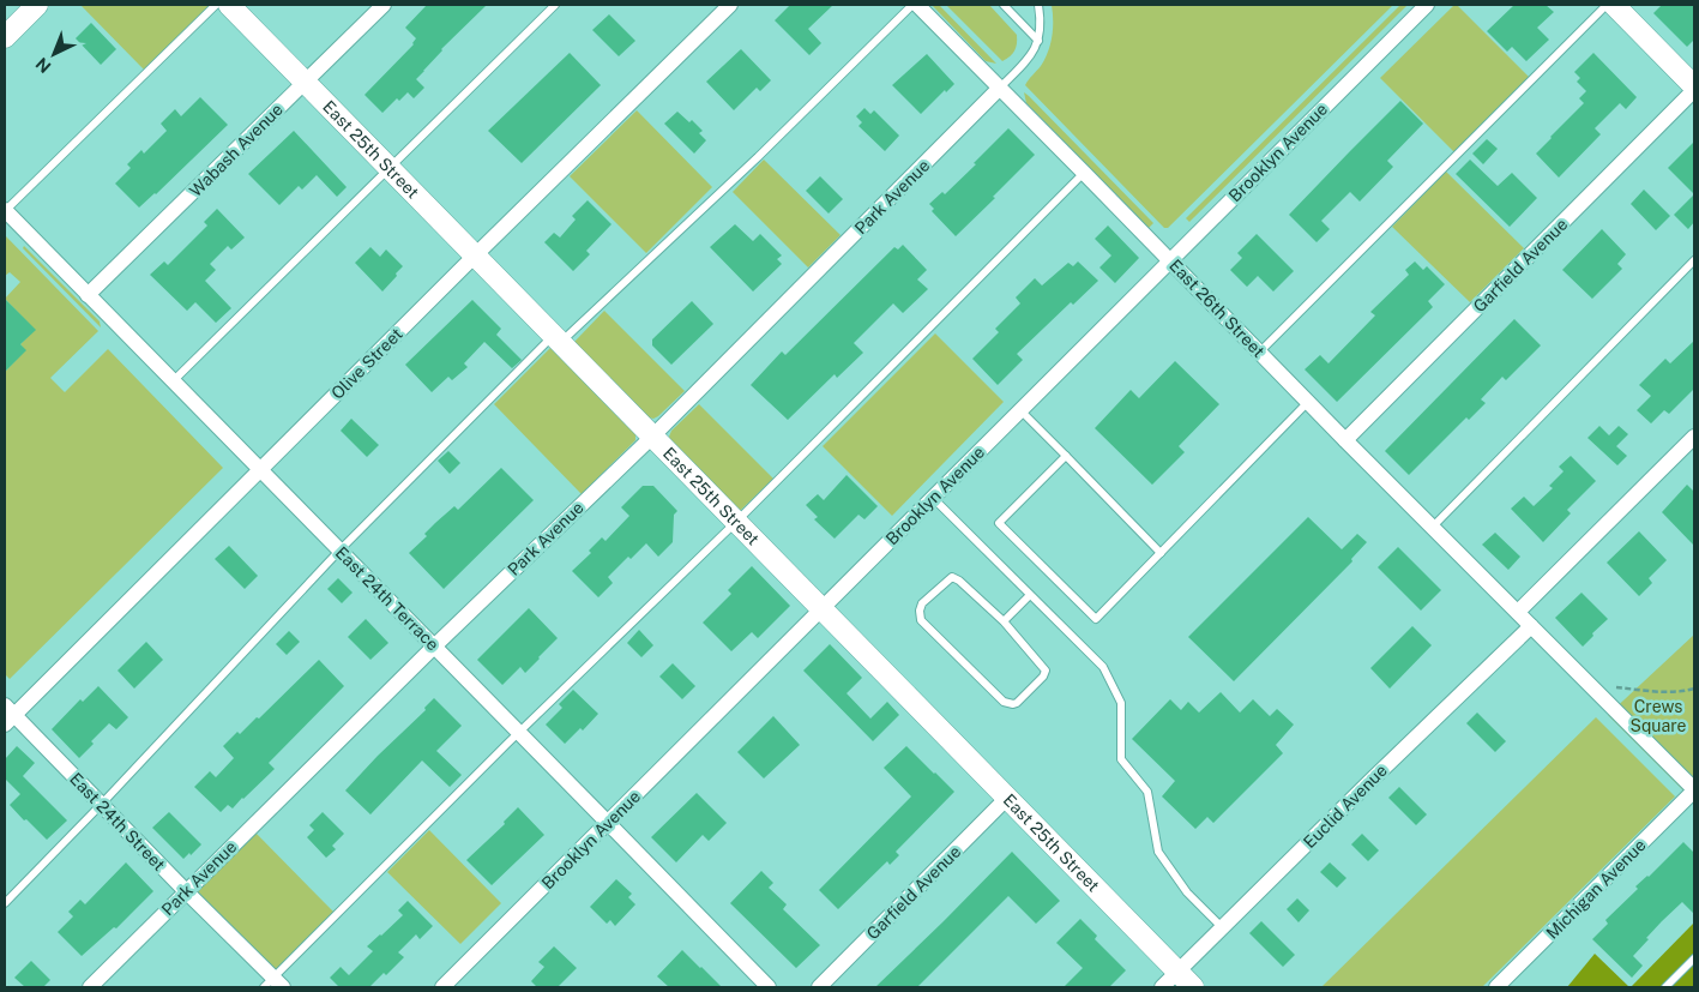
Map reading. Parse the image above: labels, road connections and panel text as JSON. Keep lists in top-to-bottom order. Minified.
{"streets":{"street":["Wabash Avenue","East 25th Street","Brooklyn Avenue","Park Avenue","Garfield Avenue","East 26th Street","Olive Street","East 24th Terrace","Euclid Avenue","East 24th Street","Michigan Avenue"]},"crossings":[["Wabash Avenue","East 25th Street"],["Wabash Avenue","East 24th Terrace"],["East 25th Street","Brooklyn Avenue"],["East 25th Street","Park Avenue"],["East 25th Street","Garfield Avenue"],["East 25th Street","Olive Street"],["East 25th Street","Euclid Avenue"],["Brooklyn Avenue","East 26th Street"],["Brooklyn Avenue","East 24th Terrace"],["Park Avenue","East 26th Street"],["Park Avenue","East 24th Terrace"],["Park Avenue","East 24th Street"],["Garfield Avenue","East 26th Street"],["East 26th Street","Euclid Avenue"],["Olive Street","East 24th Terrace"],["Olive Street","East 24th Street"]],"parks":["Crews Square"],"north":"bottom left"}
